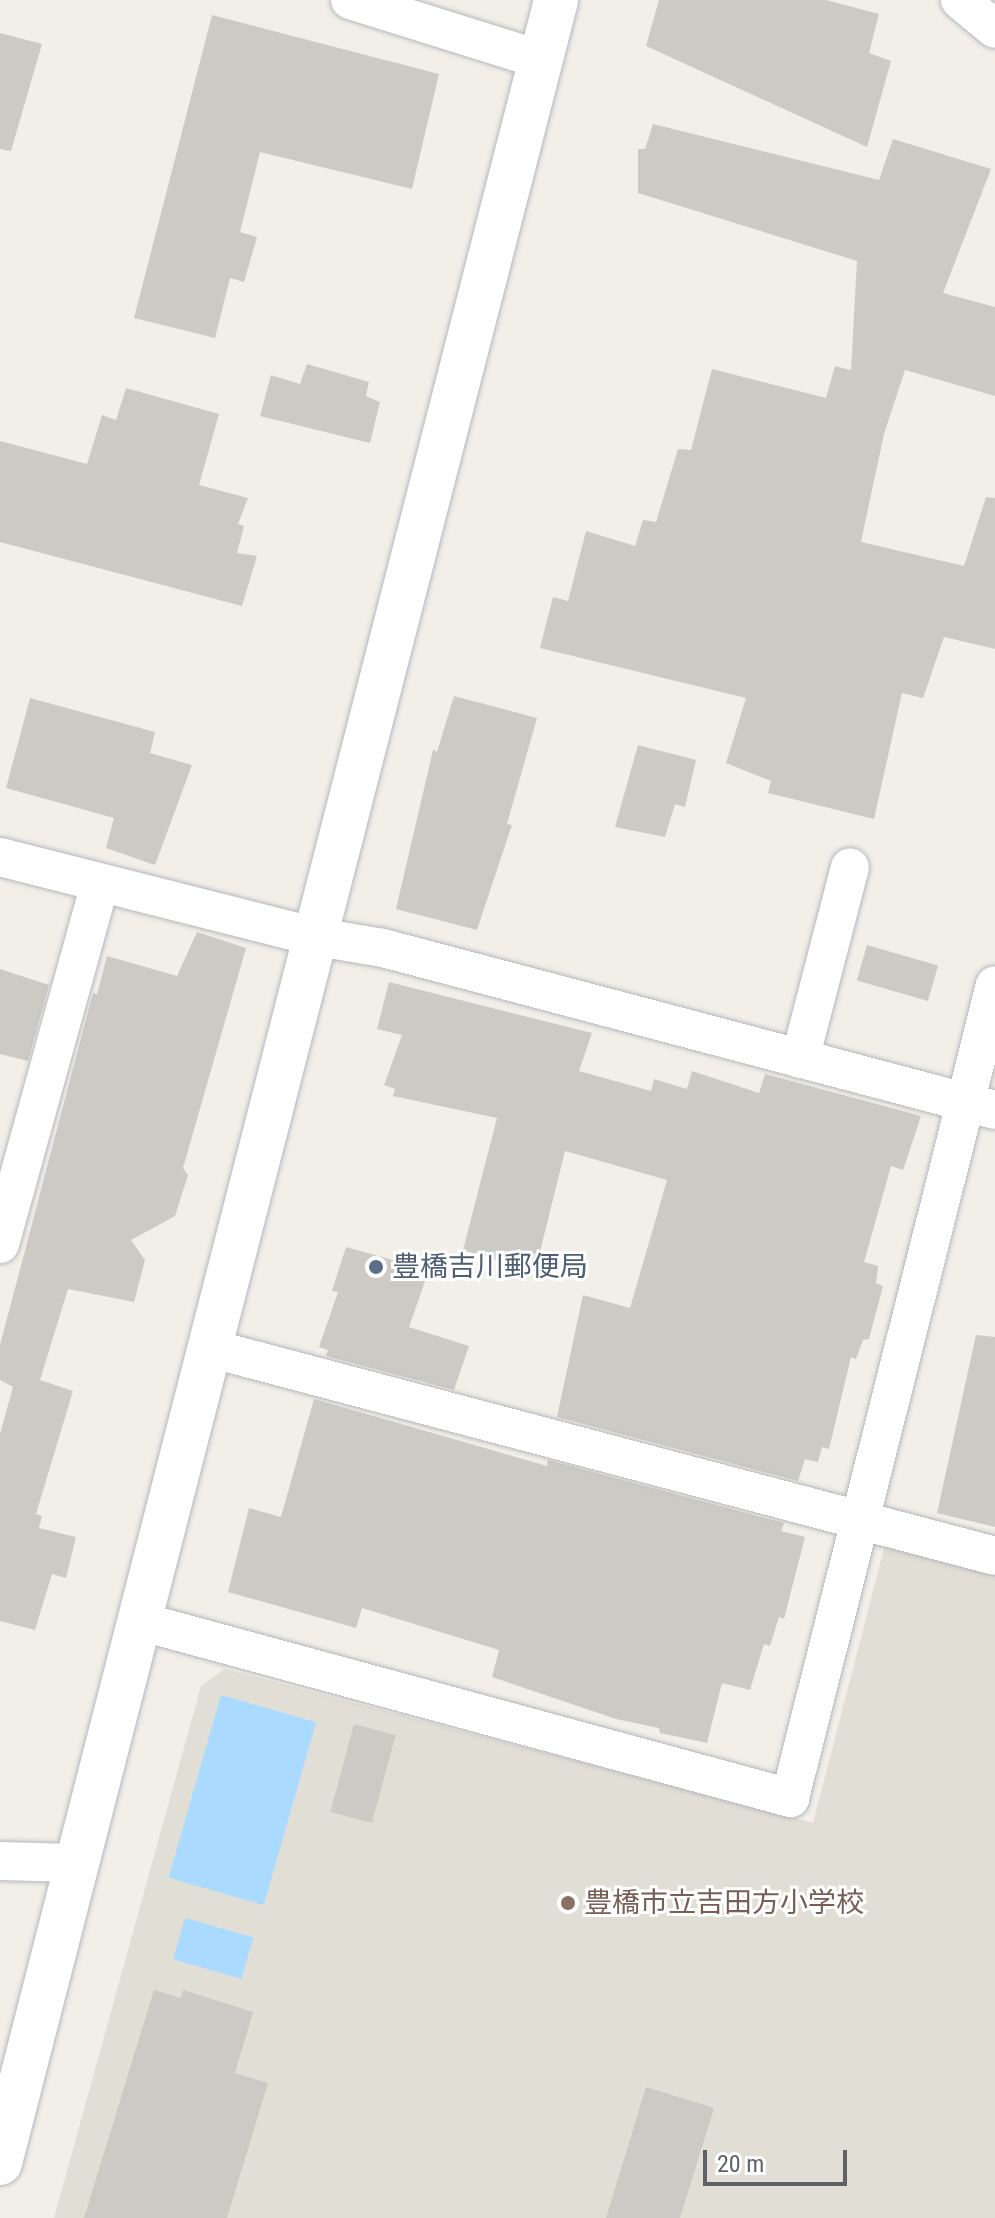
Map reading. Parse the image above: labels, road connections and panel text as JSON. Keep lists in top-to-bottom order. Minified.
{"places":["豊橋吉川郵便局","豊橋市立吉田方小学校"],"scale_bar":"20 m"}
